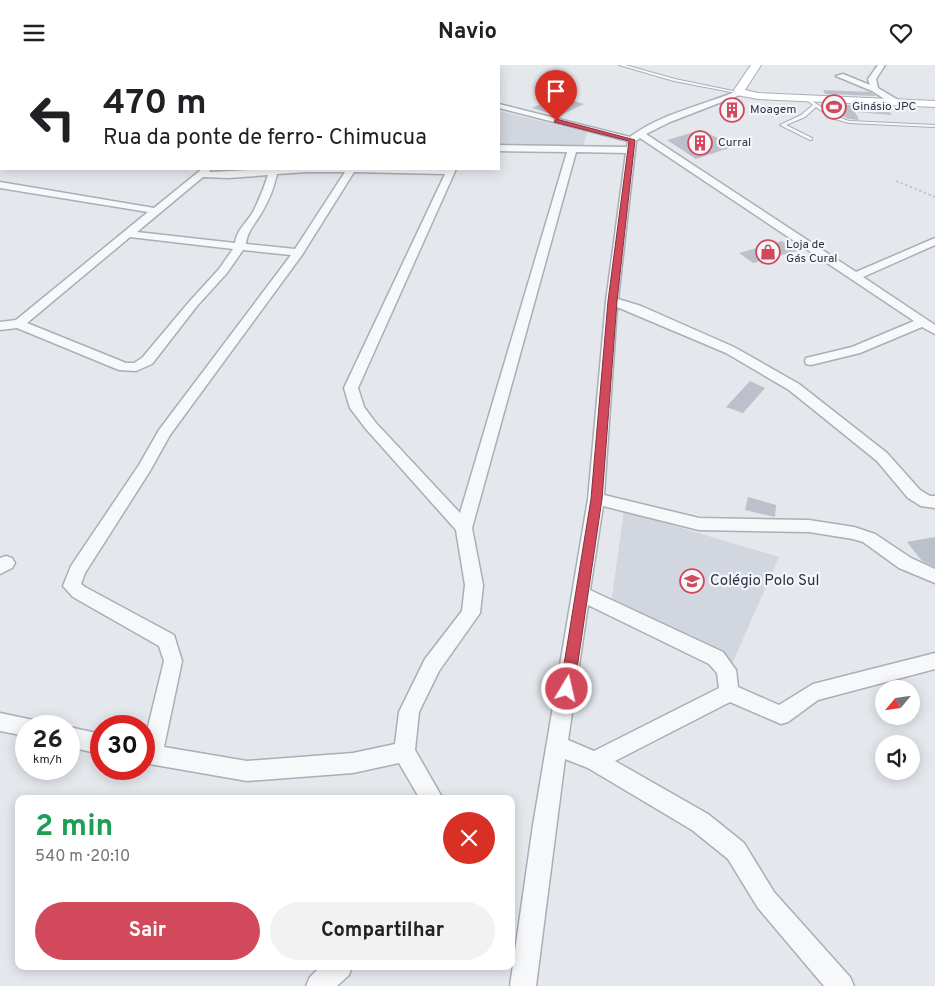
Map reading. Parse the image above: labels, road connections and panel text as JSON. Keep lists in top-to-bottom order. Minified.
{"places":{"sports":["Ginásio JPC"],"building":["Moagem","Curral"],"shop":["Loja de Gás Cural"],"school or university":["Colégio Polo Sul"]},"north":"bottom left","page":{"header":"Navio","turn":["470 m","Rua da ponte de ferro- Chimucua"],"speed":"26 km/h","limit":"30","heading":["2 min","540 m · 20:10"],"buttons":["Sair","Compartilhar"]}}
